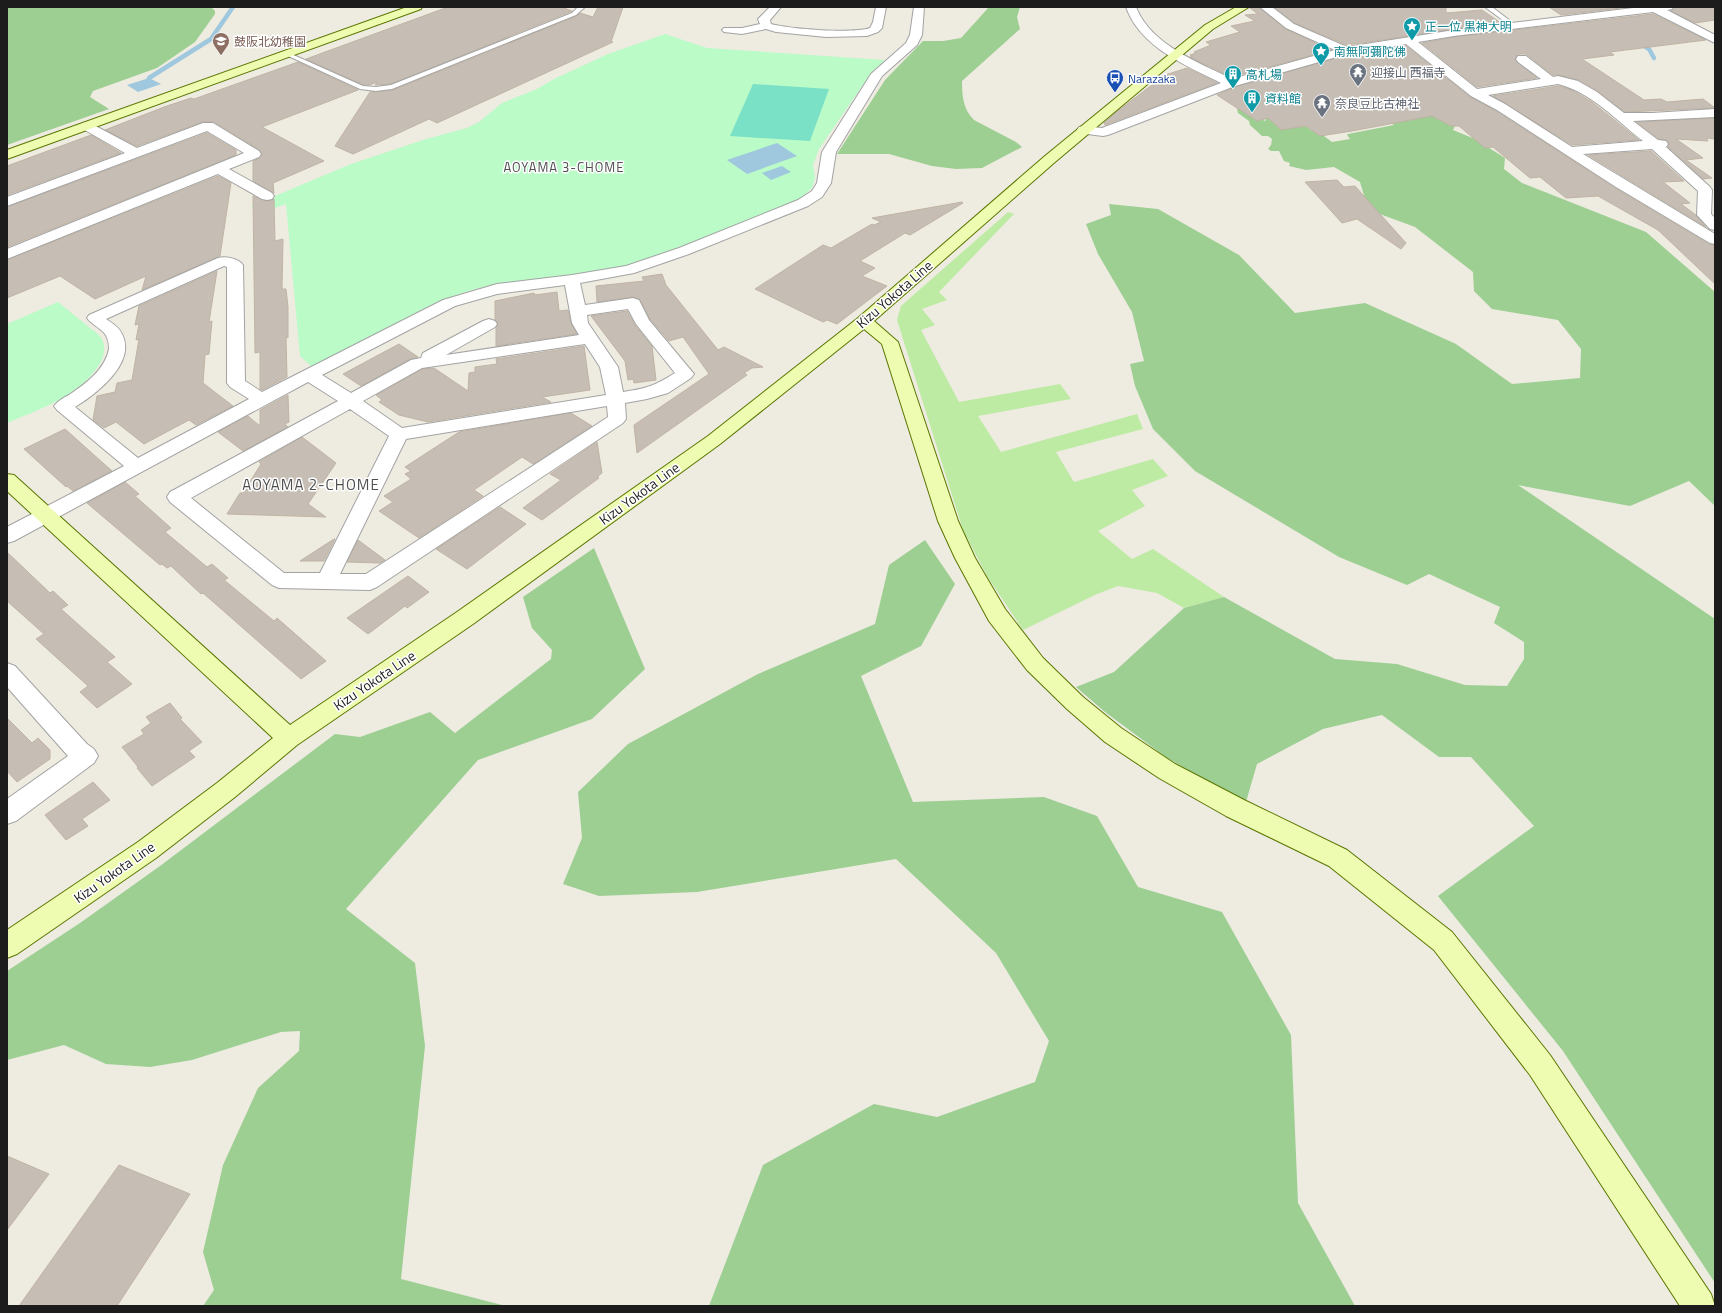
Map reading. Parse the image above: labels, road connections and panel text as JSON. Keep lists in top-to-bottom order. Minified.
{"streets":{"street":["Kizu Yokota Line"]},"districts":["AOYAMA 3-CHOME","AOYAMA 2-CHOME"],"places":{"place":["正一位 黒神大明","南無阿彌陀佛"],"school or university":["鼓阪北幼稚園"],"temple":["迎接山 西福寺","奈良豆比古神社"],"building":["高札場","資料館"],"bus stop":["Narazaka"]}}
